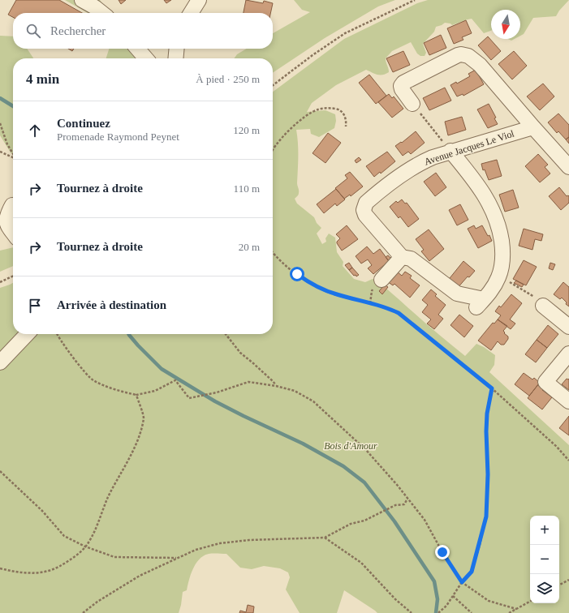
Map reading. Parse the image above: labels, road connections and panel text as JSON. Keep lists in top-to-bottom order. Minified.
{"streets":{"street":["Avenue Jacques Le Viol"]},"parks":["Bois d'Amour"],"north":"bottom","page":{"search":"Rechercher","heading":["4 min","À pied · 250 m"],"list":[["Continuez","Promenade Raymond Peynet","120 m"],["Tournez à droite","110 m"],["Tournez à droite","20 m"],"Arrivée à destination"],"map_buttons":["+","−"]}}
